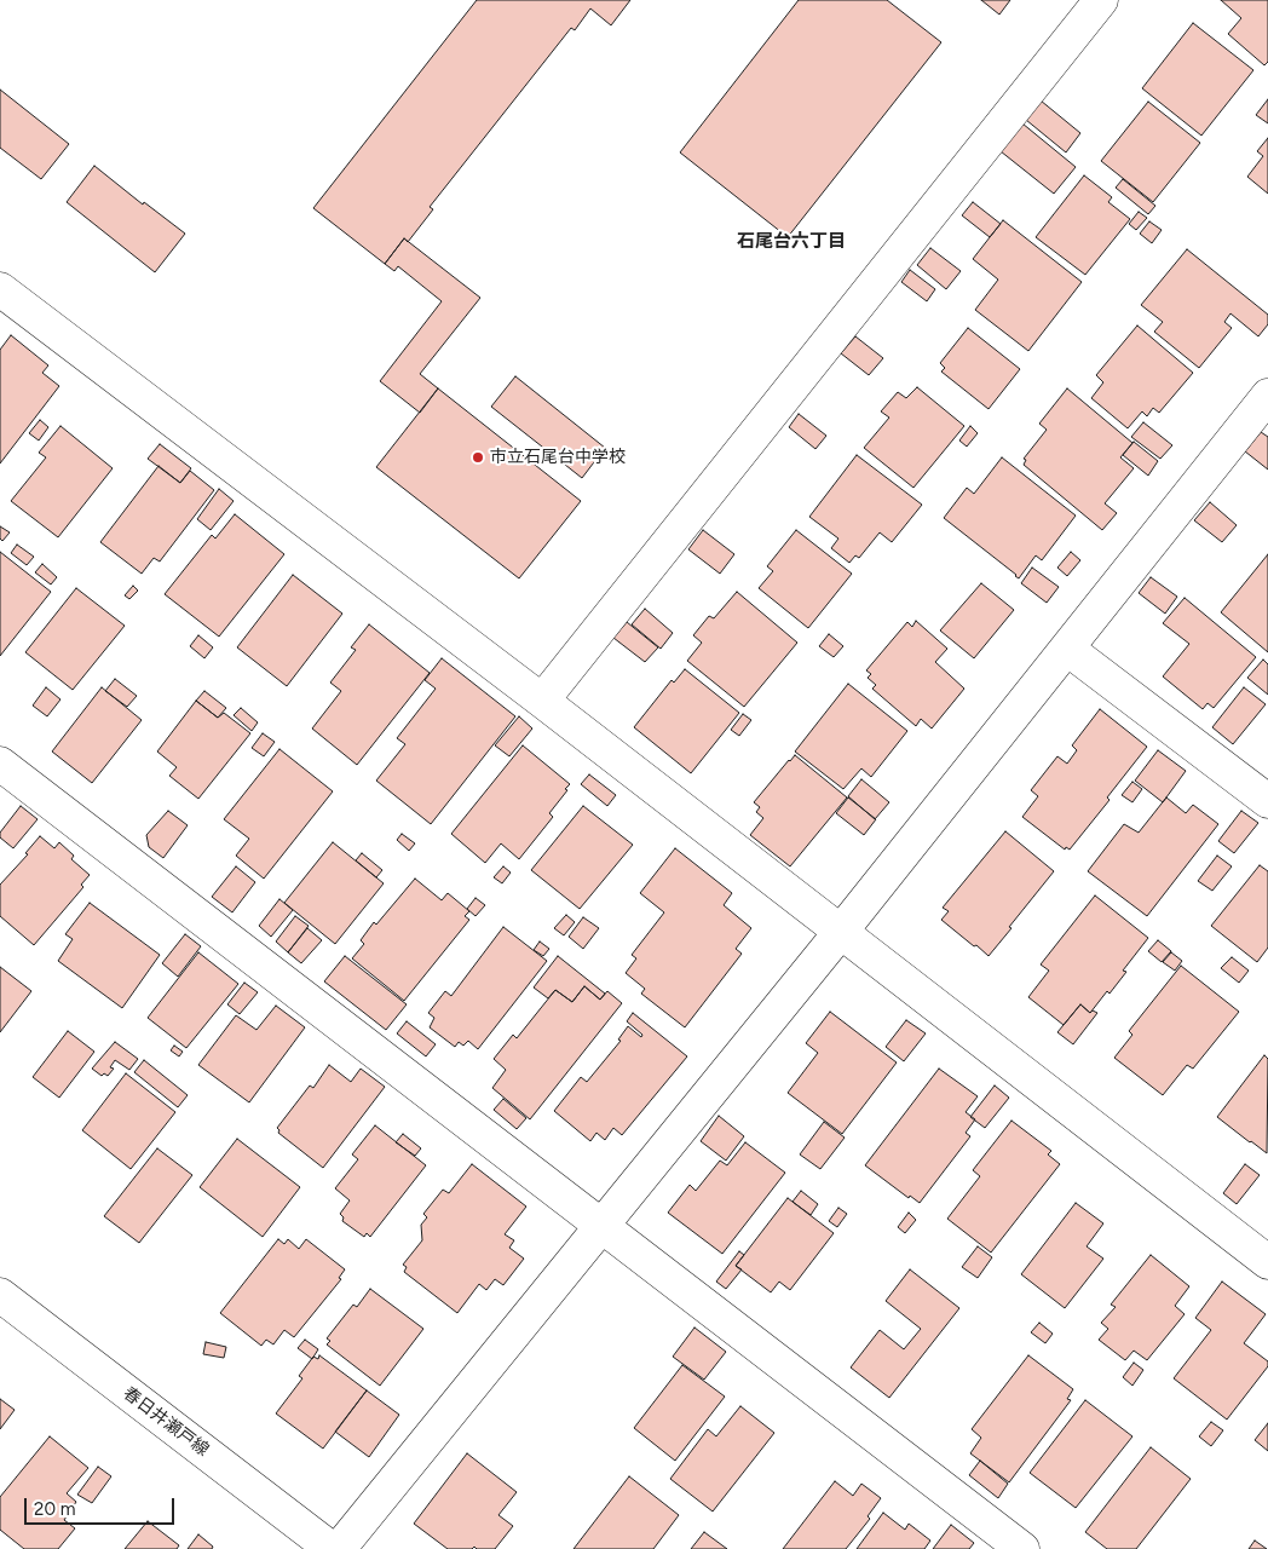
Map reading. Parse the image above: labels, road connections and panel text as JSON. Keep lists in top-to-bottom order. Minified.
{"streets":{"street":["春日井瀬戸線"]},"districts":["石尾台六丁目"],"places":["市立石尾台中学校"],"scale_bar":"20 m"}
